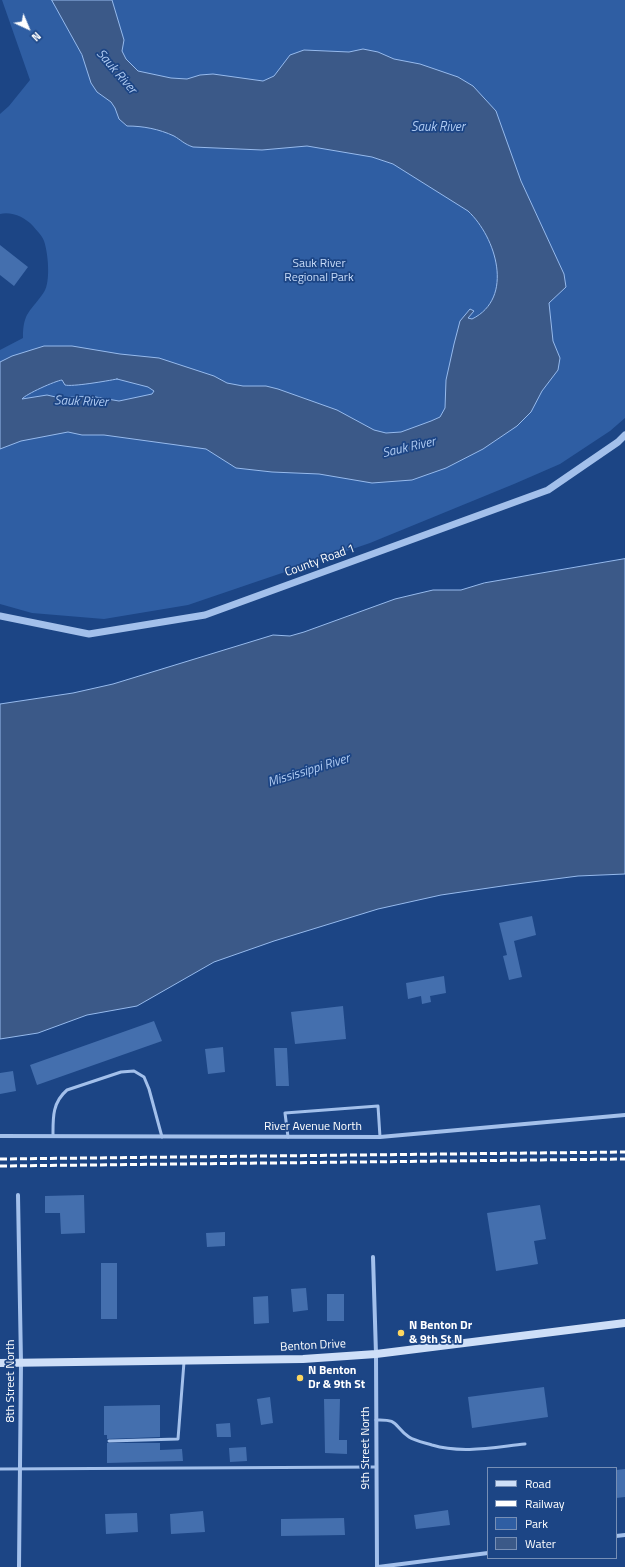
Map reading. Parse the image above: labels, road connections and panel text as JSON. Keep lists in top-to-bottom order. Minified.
{"streets":{"main road":["Benton Drive"],"street":["County Road 1","River Avenue North","8th Street North","9th Street North"]},"crossings":[["Benton Drive","8th Street North"],["Benton Drive","9th Street North"]],"water":["Sauk River","Mississippi River"],"parks":["Sauk River Regional Park"],"places":["N Benton Dr & 9th St N","N Benton Dr & 9th St"],"legend":["Road","Railway","Park","Water"],"north":"bottom right"}
